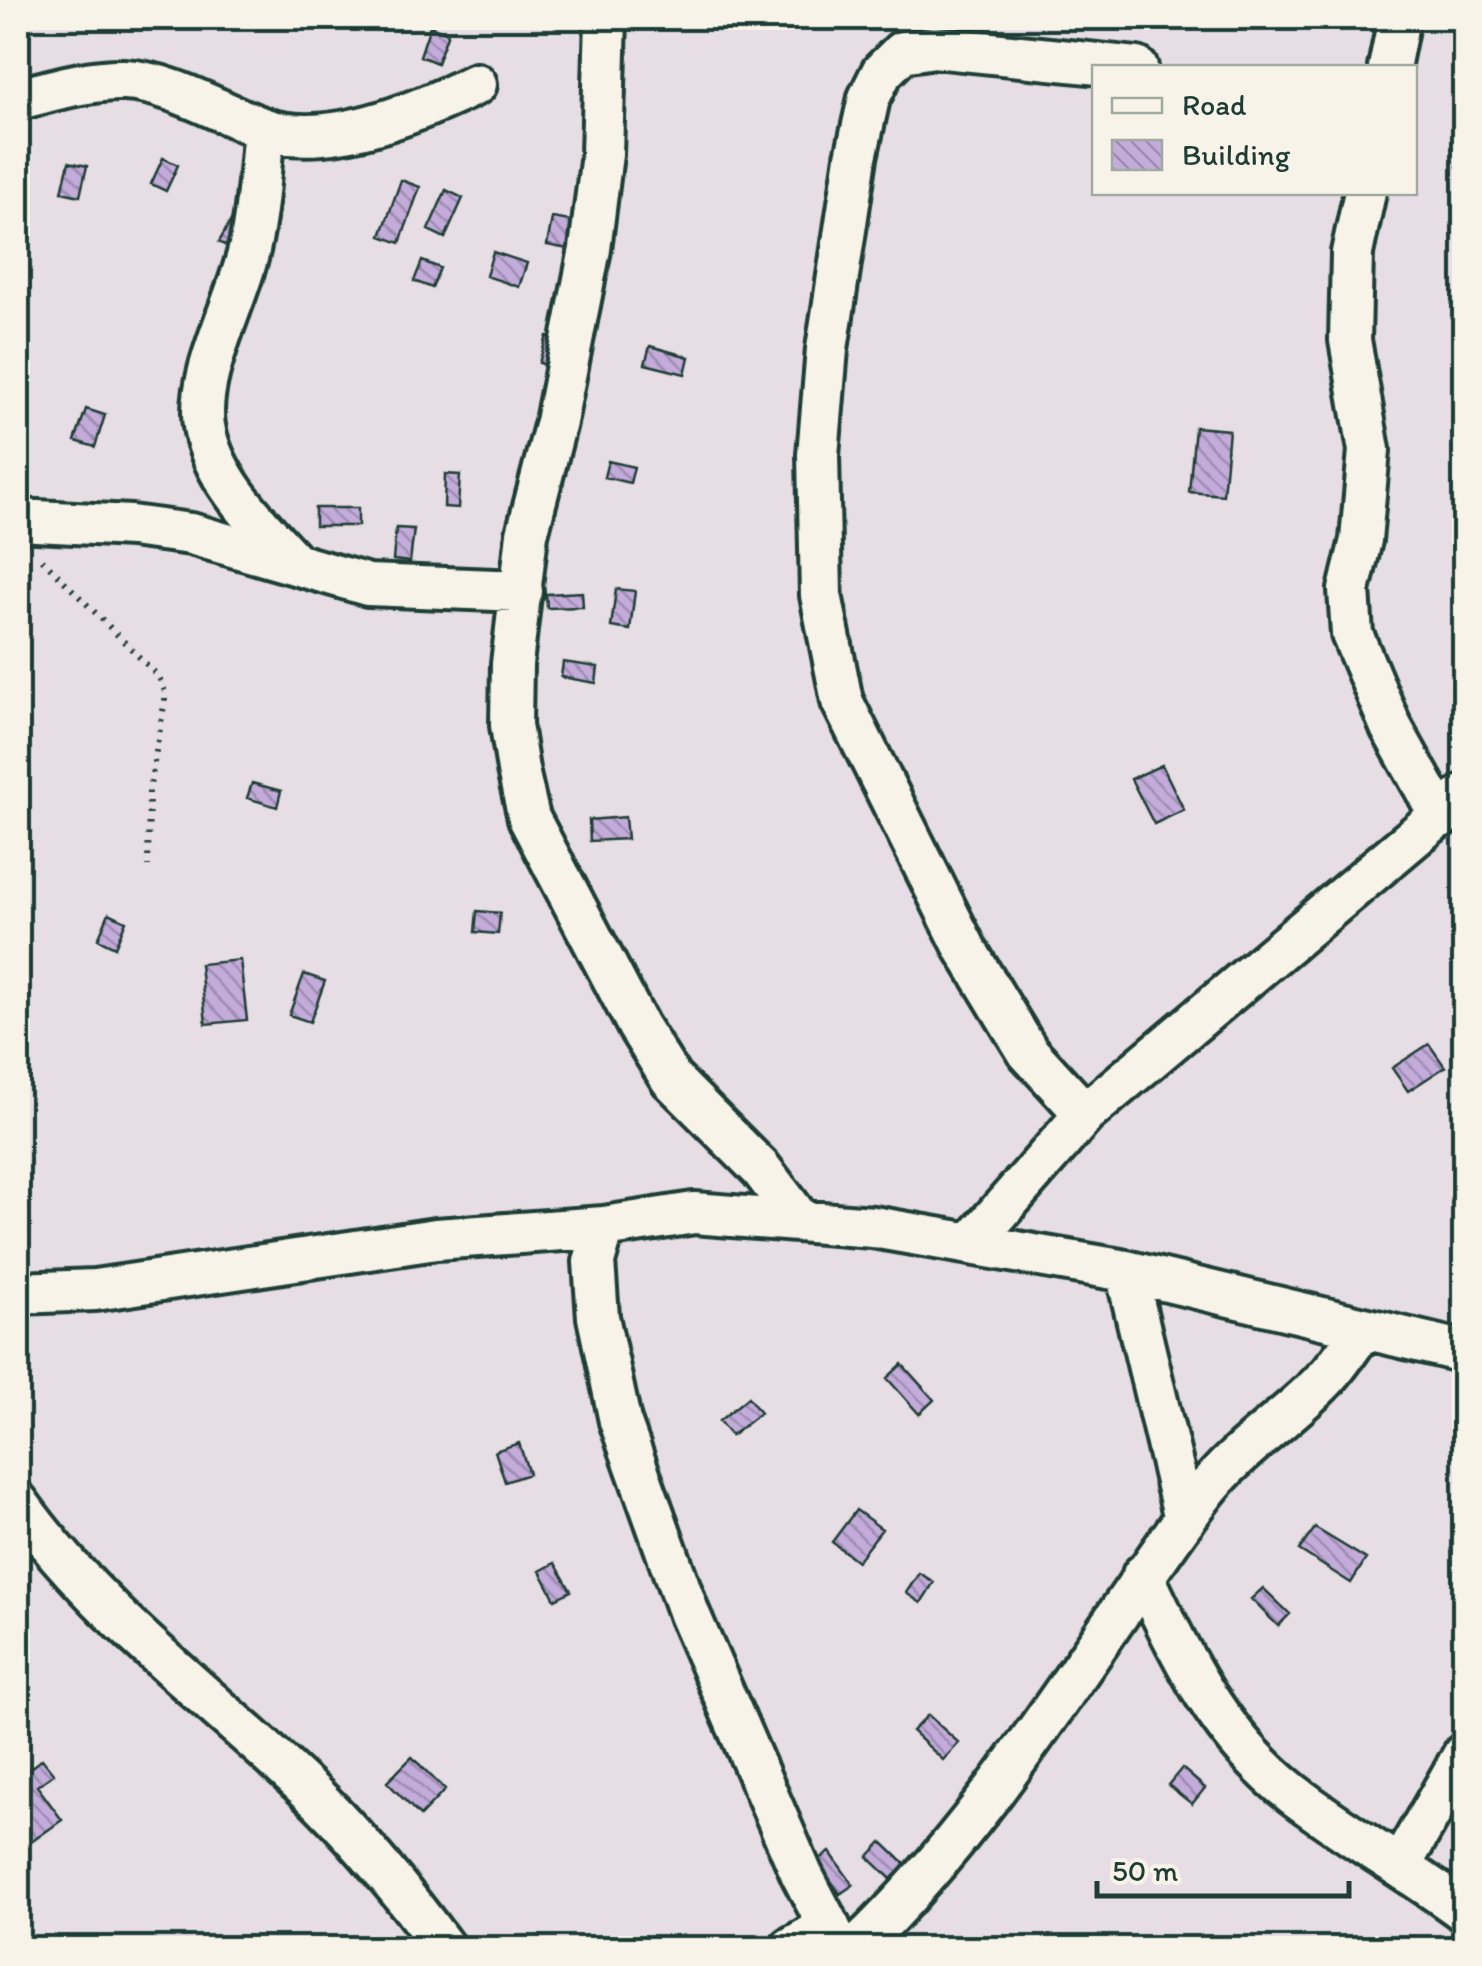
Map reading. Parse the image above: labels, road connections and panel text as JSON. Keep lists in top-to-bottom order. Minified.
{"legend":["Road","Building"],"scale_bar":"50 m"}
